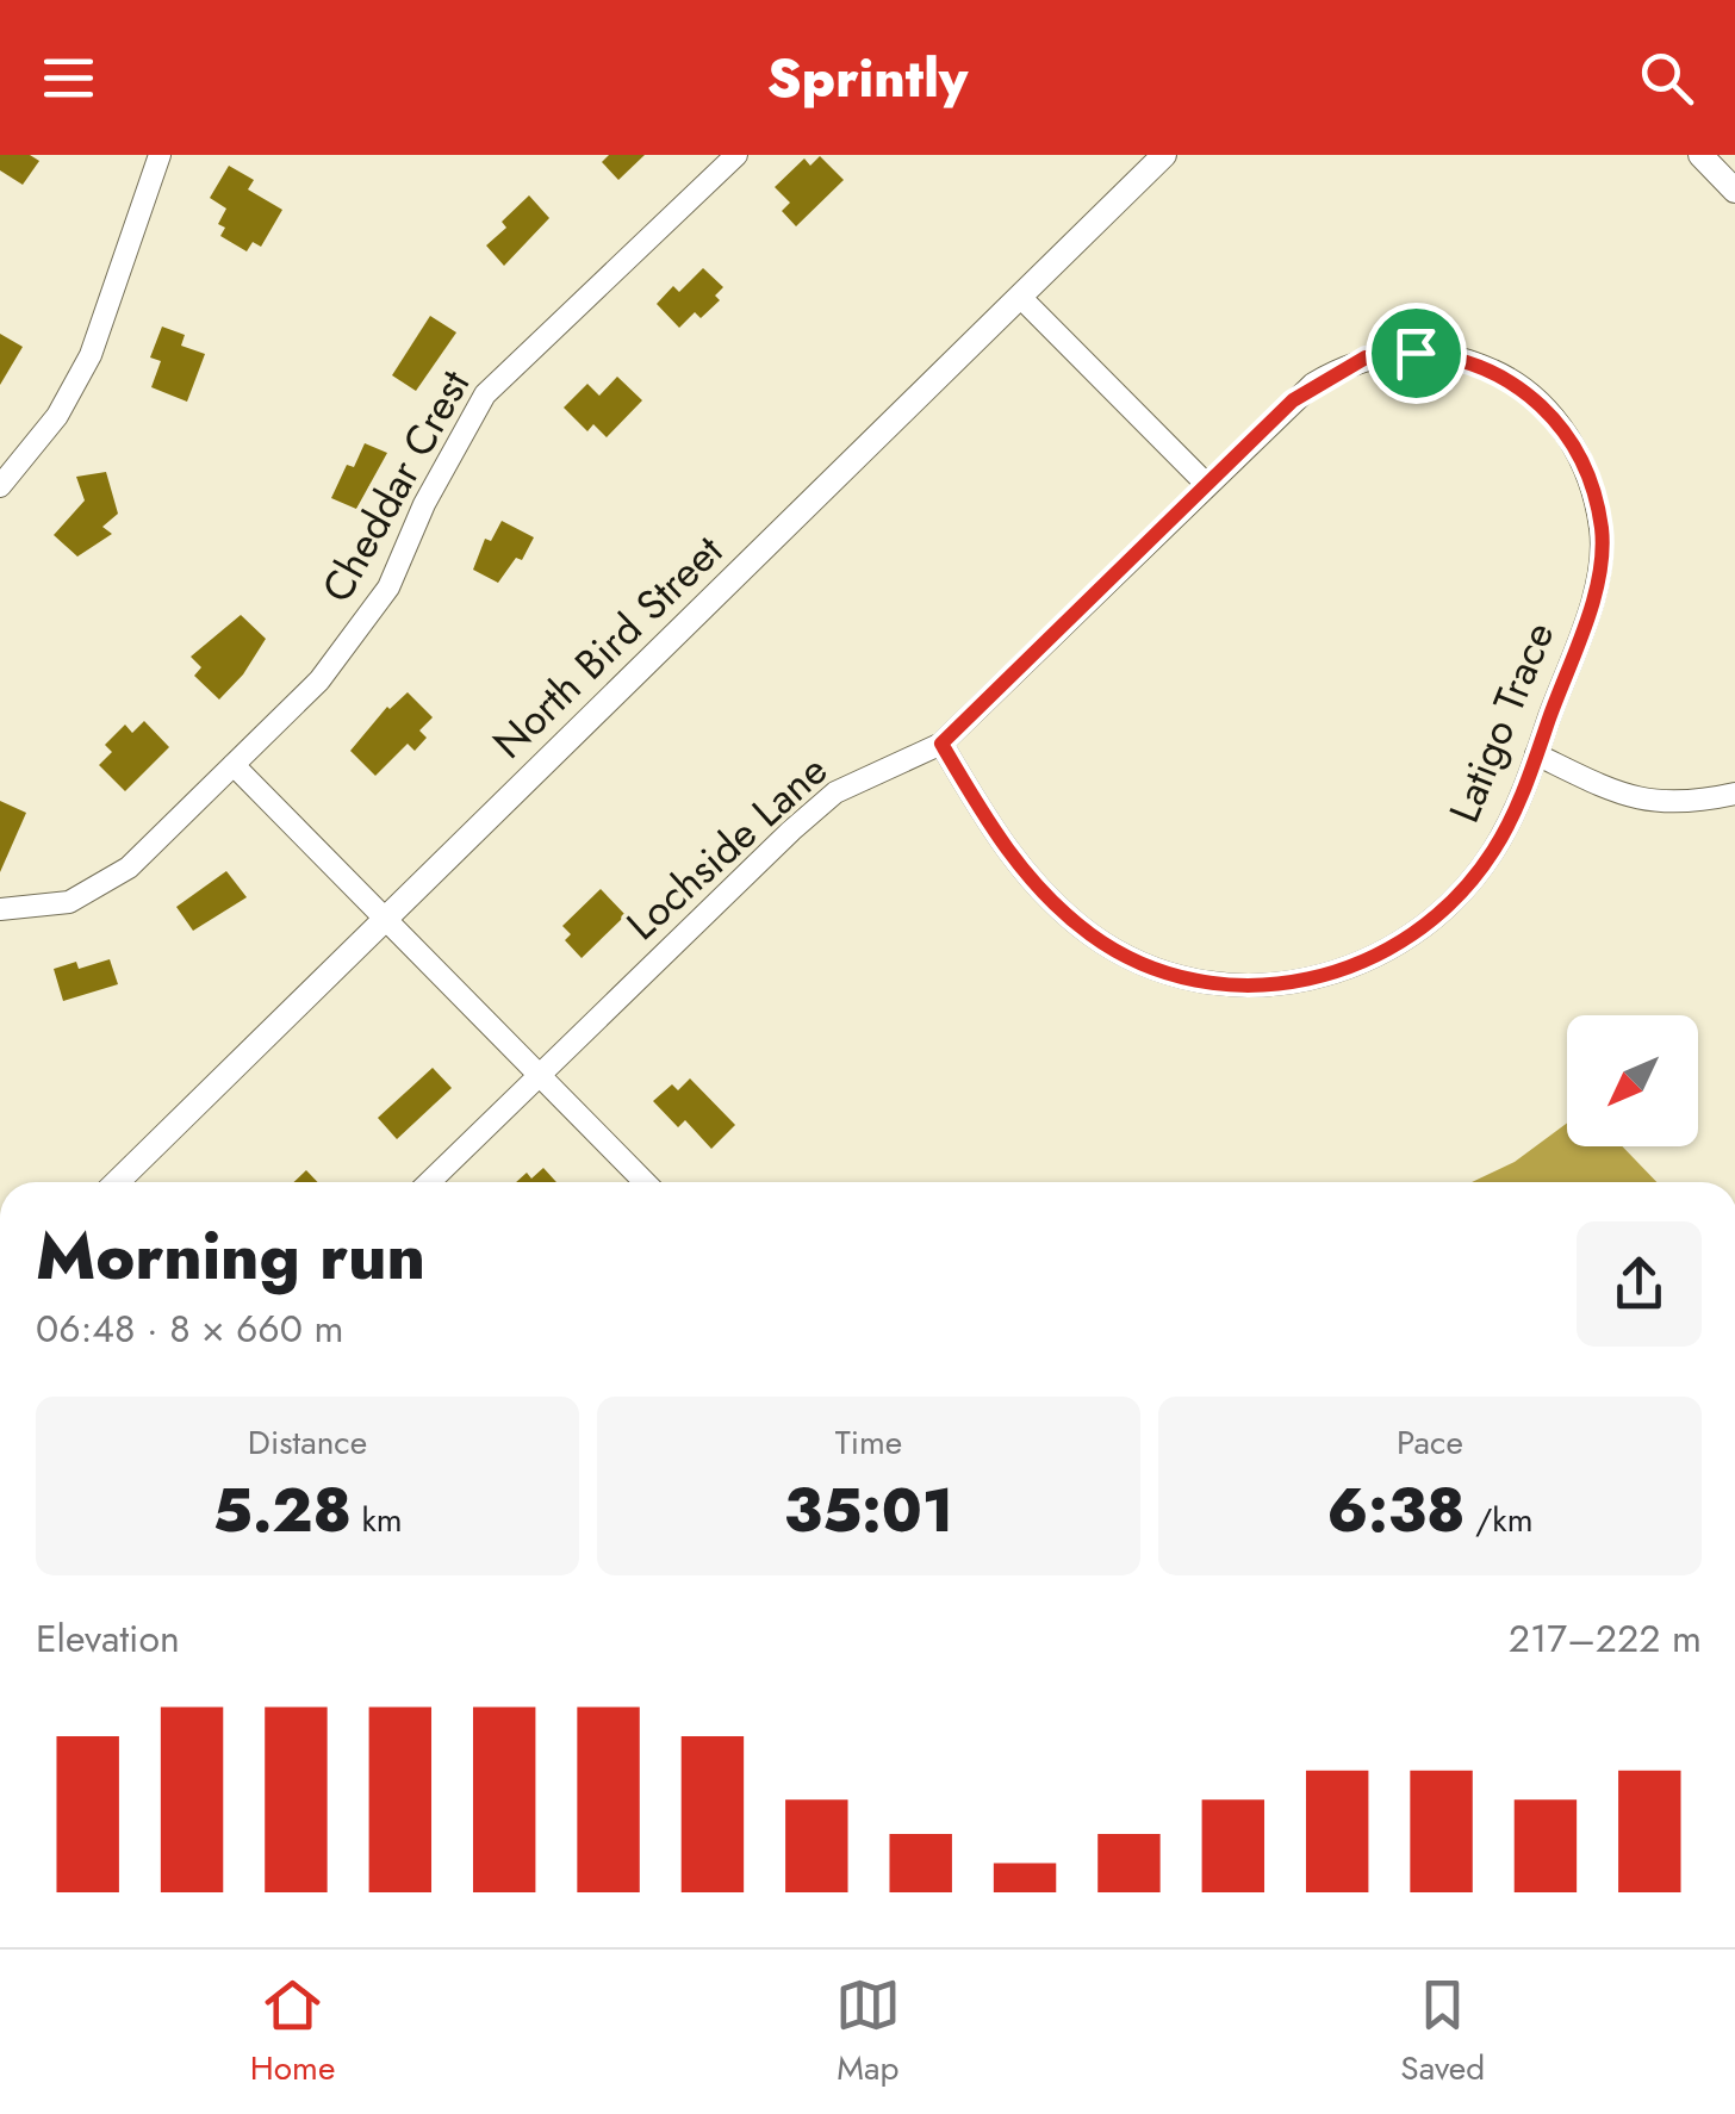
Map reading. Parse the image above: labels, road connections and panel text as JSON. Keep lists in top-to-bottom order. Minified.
{"streets":{"street":["Cheddar Crest","North Bird Street","Latigo Trace","Lochside Lane"]},"crossings":[["Latigo Trace","Lochside Lane"]],"north":"bottom left","page":{"header":"Sprintly","heading":["Morning run","06:48 · 8 × 660 m"],"stats":[["Distance","5.28 km"],["Time","35:01"],["Pace","6:38 /km"]],"chart":["Elevation","217–222 m"],"tabs":["Home","Map","Saved"]}}
